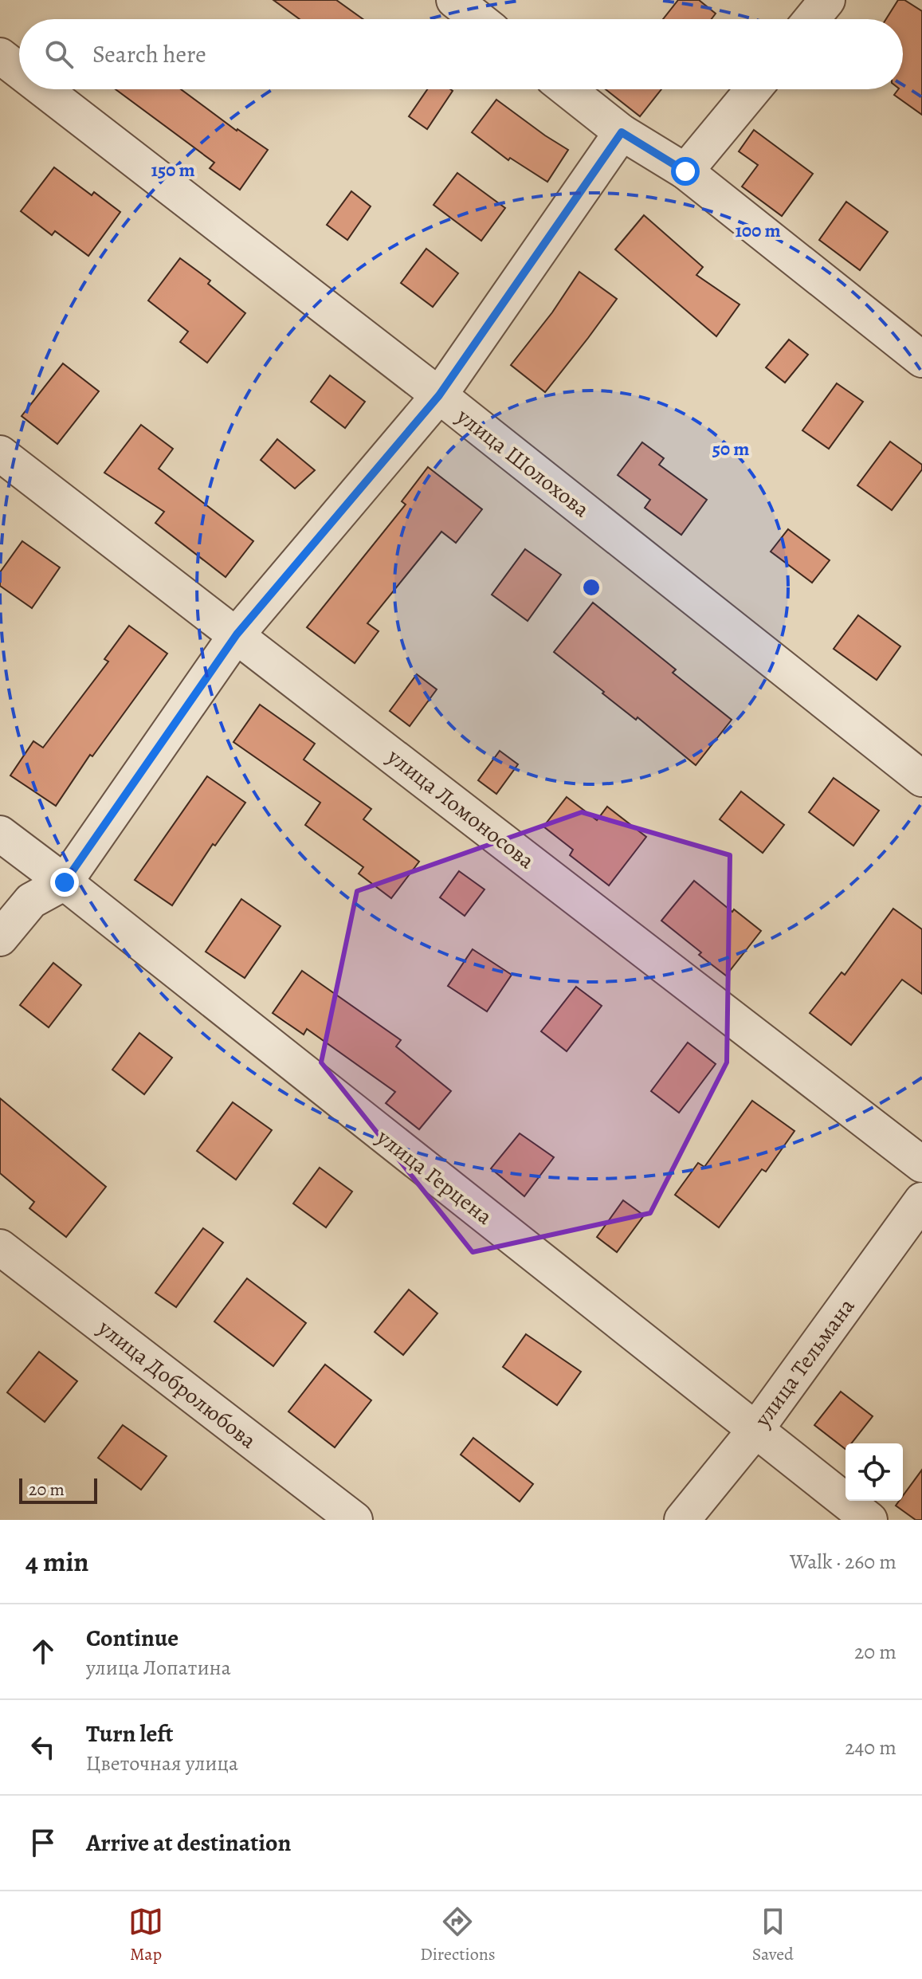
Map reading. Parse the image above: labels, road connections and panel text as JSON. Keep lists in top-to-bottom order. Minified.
{"streets":{"street":["улица Шолохова","улица Ломоносова","улица Герцена","улица Тельмана","улица Добролюбова"]},"crossings":[["улица Герцена","улица Тельмана"]],"scale_bar":"20 m","page":{"search":"Search here","scale":"20 m","heading":["4 min","Walk · 260 m"],"list":[["Continue","улица Лопатина","20 m"],["Turn left","Цветочная улица","240 m"],"Arrive at destination"],"nav":["Map","Directions","Saved"]},"rings":["150 m","100 m","50 m"]}
